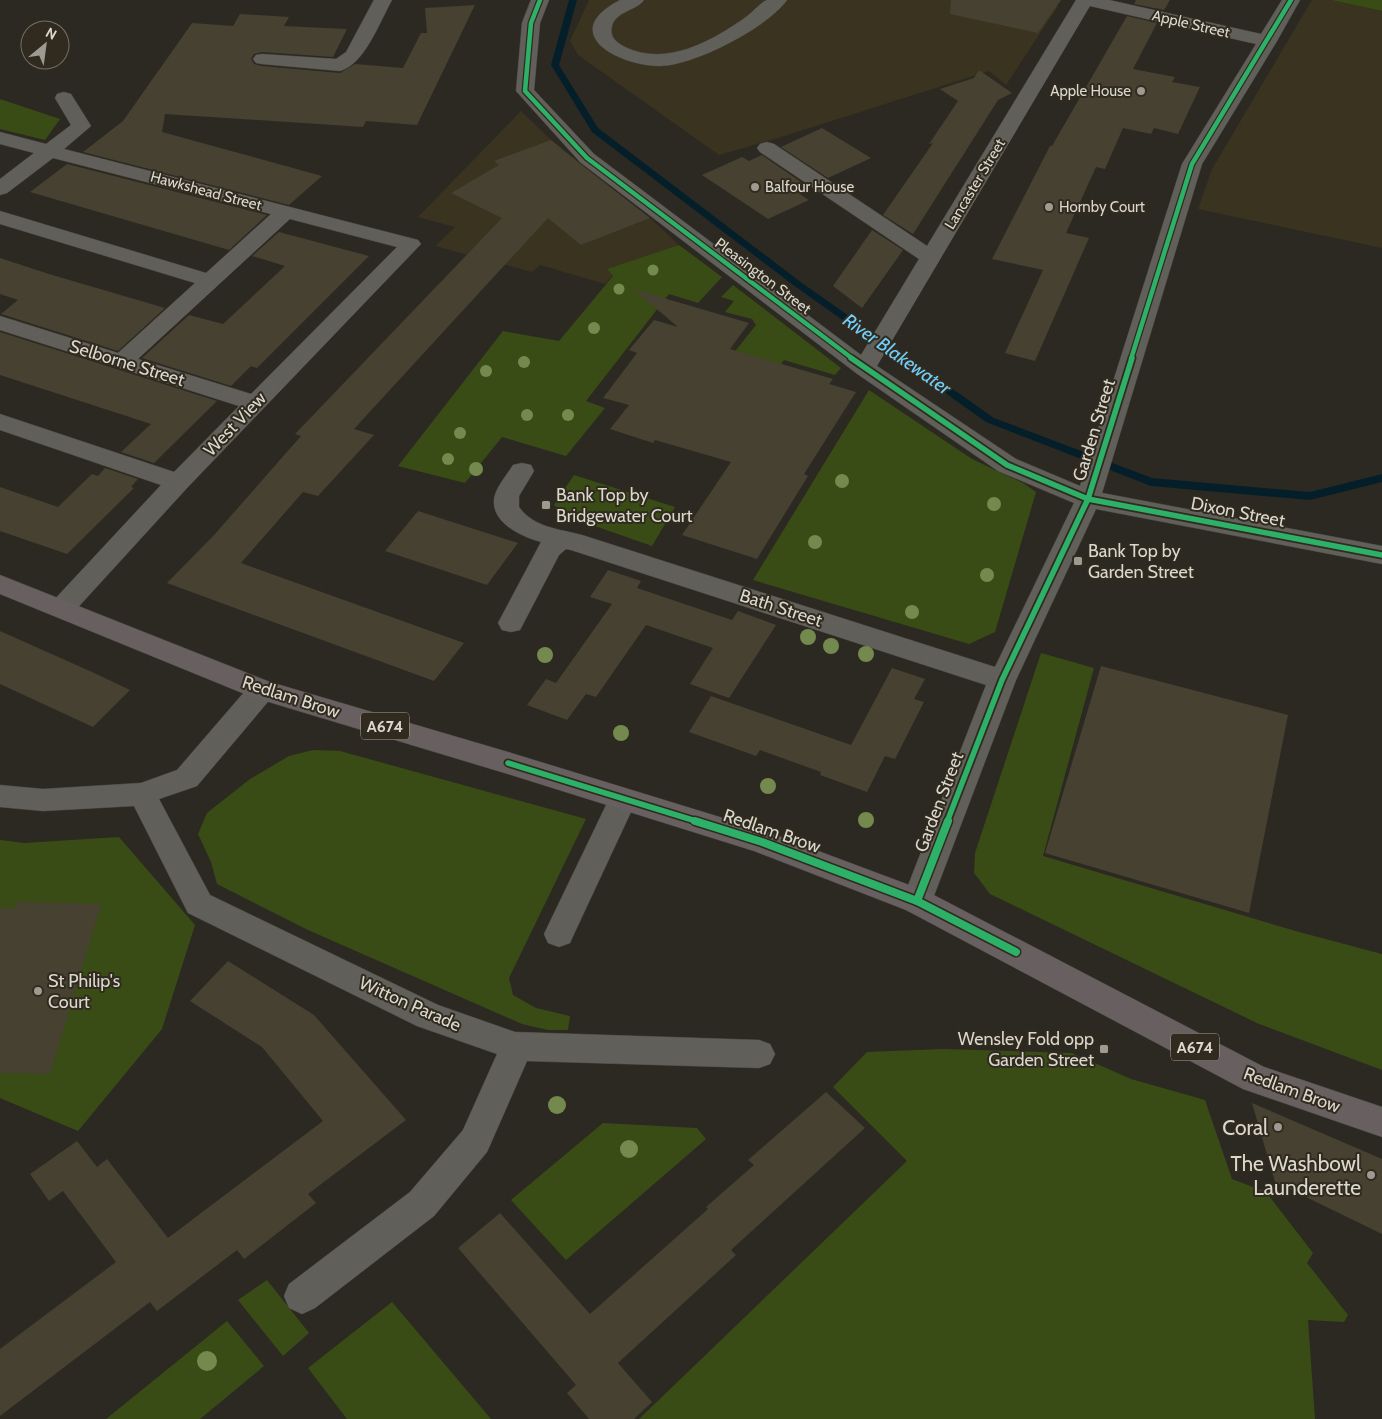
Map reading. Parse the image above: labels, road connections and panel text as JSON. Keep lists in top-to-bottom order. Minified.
{"streets":{"main road":["Redlam Brow","A674"],"street":["Apple Street","Lancaster Street","Hawkshead Street","Pleasington Street","Selborne Street","West View","Garden Street","Dixon Street","Bath Street","Witton Parade"]},"crossings":[["Apple Street","Lancaster Street"],["Apple Street","Garden Street"],["Lancaster Street","Pleasington Street"],["Hawkshead Street","West View"],["Pleasington Street","Garden Street"],["Pleasington Street","Dixon Street"],["Selborne Street","West View"],["West View","Redlam Brow"],["West View","A674"],["Garden Street","Dixon Street"],["Garden Street","Bath Street"],["Garden Street","Redlam Brow"],["Redlam Brow","A674"]],"water":["River Blakewater"],"places":{"other":["Apple House","Balfour House","Hornby Court","St Philip's Court","Coral","The Washbowl Launderette"],"transit":["Bank Top by Bridgewater Court","Bank Top by Garden Street","Wensley Fold opp Garden Street"]},"north":"top right"}
